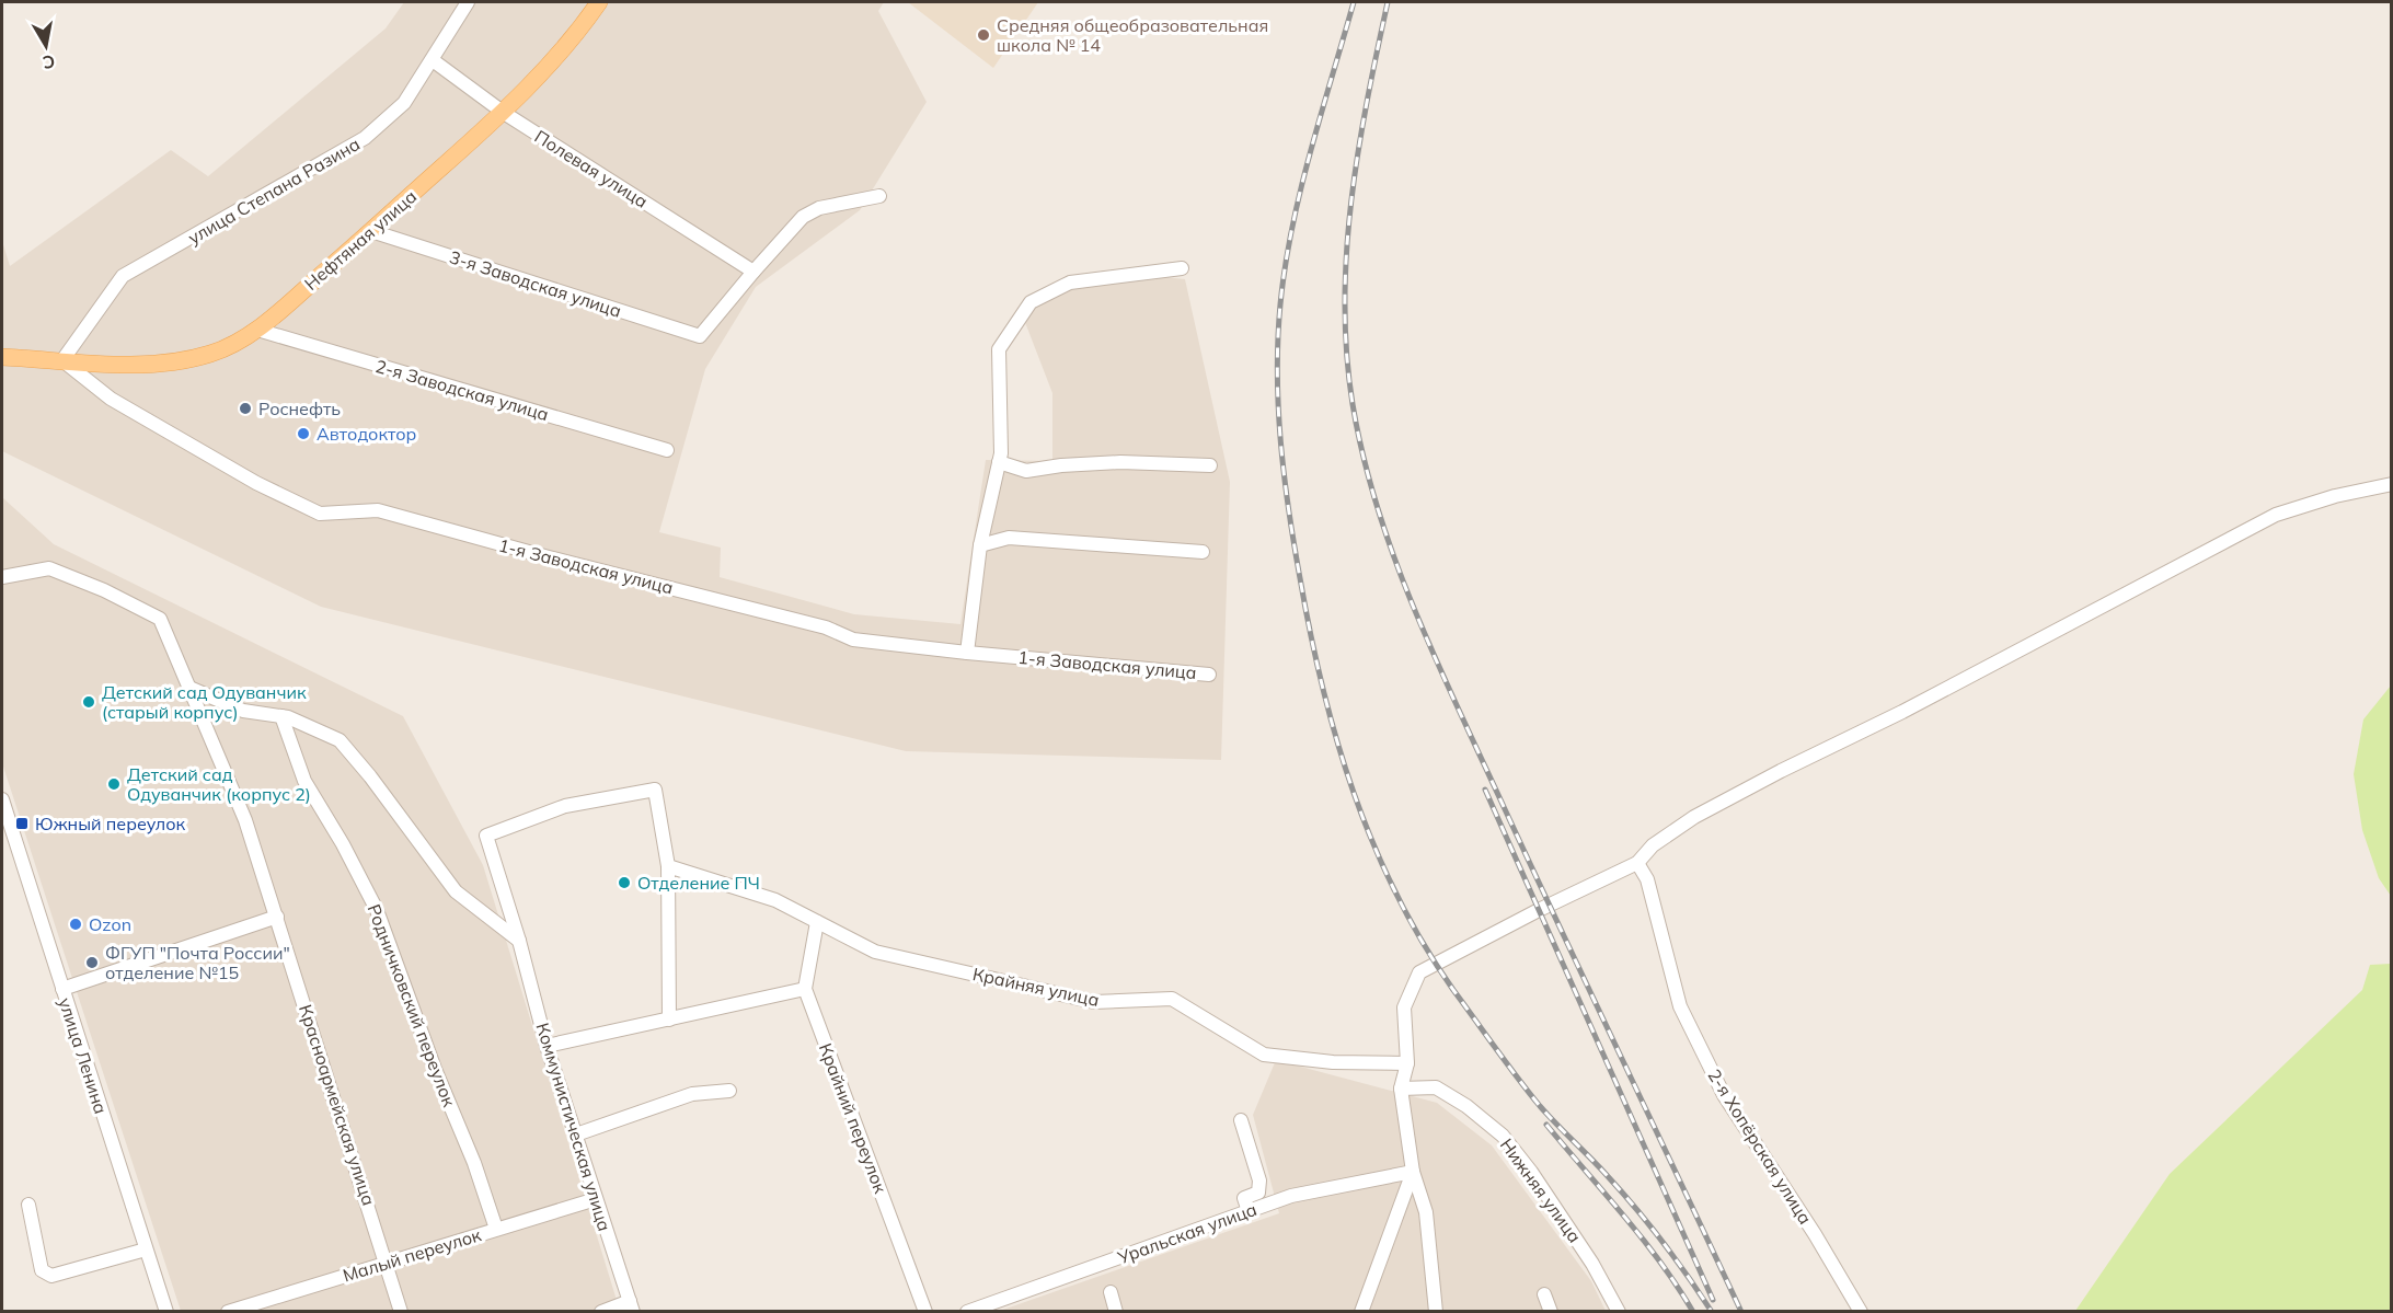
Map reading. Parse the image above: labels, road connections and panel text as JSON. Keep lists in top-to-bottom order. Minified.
{"streets":{"main road":["Нефтяная улица"],"street":["Полевая улица","улица Степана Разина","3-я Заводская улица","2-я Заводская улица","1-я Заводская улица","Крайняя улица","Родничковский переулок","улица Ленина","Красноармейская улица","Крайний переулок","Коммунистическая улица","2-я Хопёрская улица","Нижняя улица","Уральская улица","Малый переулок"]},"crossings":[["Полевая улица","улица Степана Разина"],["Полевая улица","Нефтяная улица"],["Полевая улица","3-я Заводская улица"],["улица Степана Разина","Нефтяная улица"],["улица Степана Разина","1-я Заводская улица"],["Нефтяная улица","3-я Заводская улица"],["Нефтяная улица","2-я Заводская улица"],["Нефтяная улица","1-я Заводская улица"],["Крайняя улица","Коммунистическая улица"],["Родничковский переулок","Малый переулок"],["Красноармейская улица","Малый переулок"],["Коммунистическая улица","Малый переулок"]],"places":{"other":["Средняя общеобразовательная школа № 14","Роснефть","Автодоктор","Детский сад Одуванчик (старый корпус)","Детский сад Одуванчик (корпус 2)","Отделение ПЧ","Ozon","ФГУП \"Почта России\" отделение №15"],"transit":["Южный переулок"]},"north":"bottom"}
